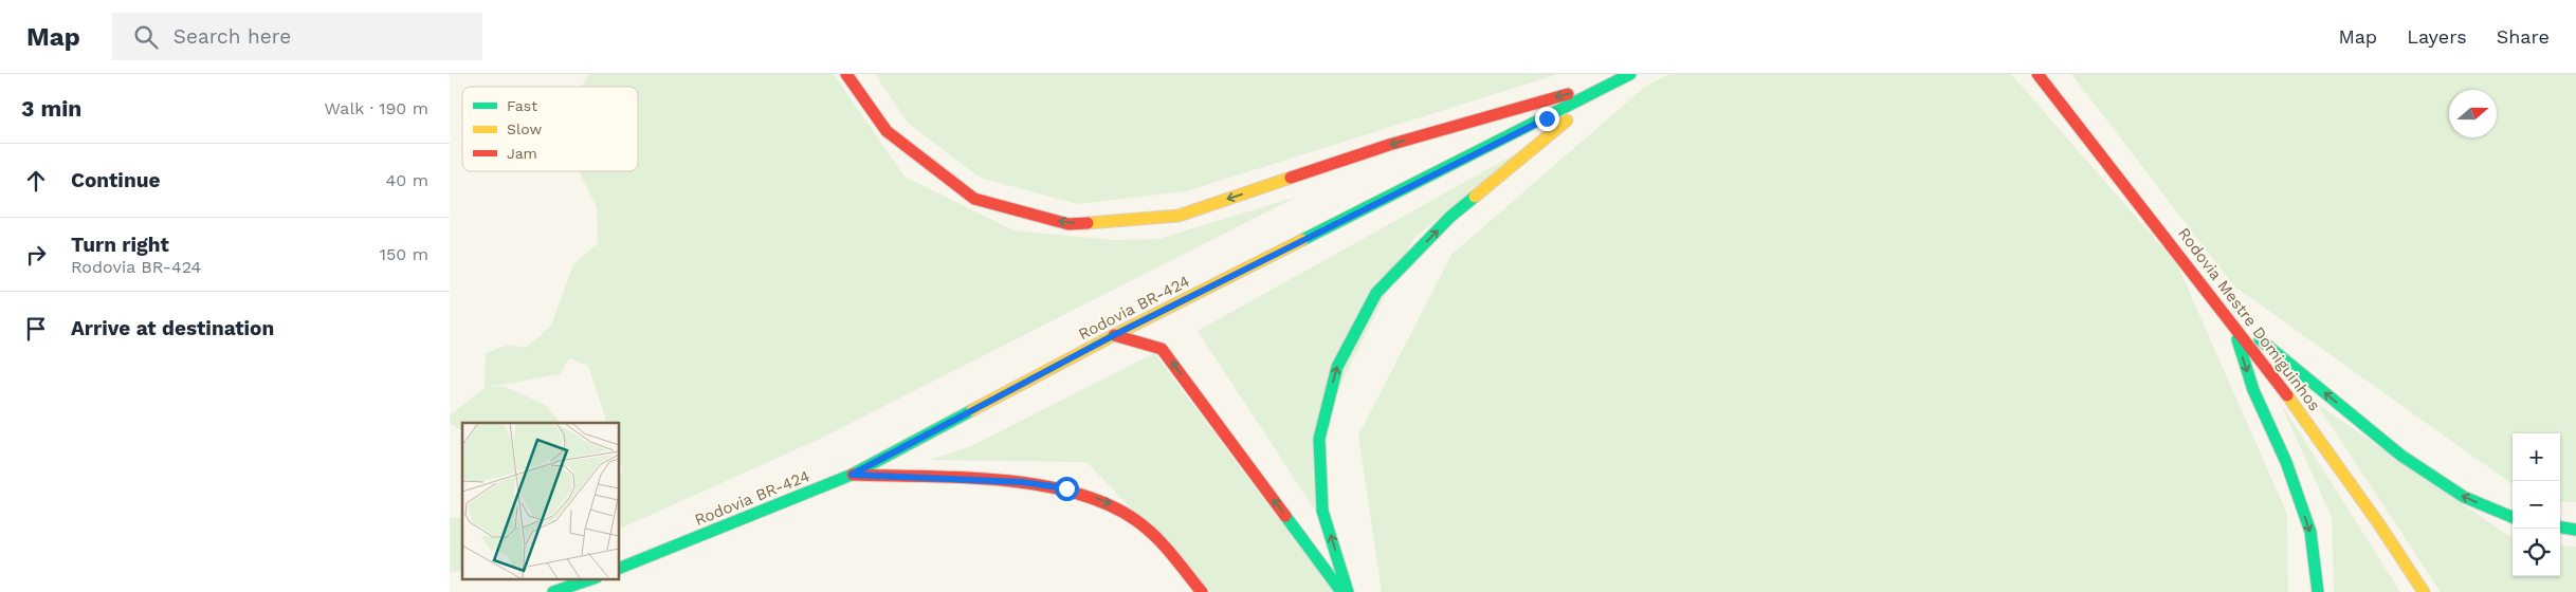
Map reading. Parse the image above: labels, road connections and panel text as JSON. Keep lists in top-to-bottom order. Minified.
{"streets":{"main road":["Rodovia BR-424","Rodovia Mestre Domiguinhos"]},"legend":["Fast","Slow","Jam"],"north":"right","page":{"header":"Map","search":"Search here","nav":["Map","Layers","Share"],"heading":["3 min","Walk · 190 m"],"list":[["Continue","40 m"],["Turn right","Rodovia BR-424","150 m"],"Arrive at destination"],"map_buttons":["+","−"]}}
